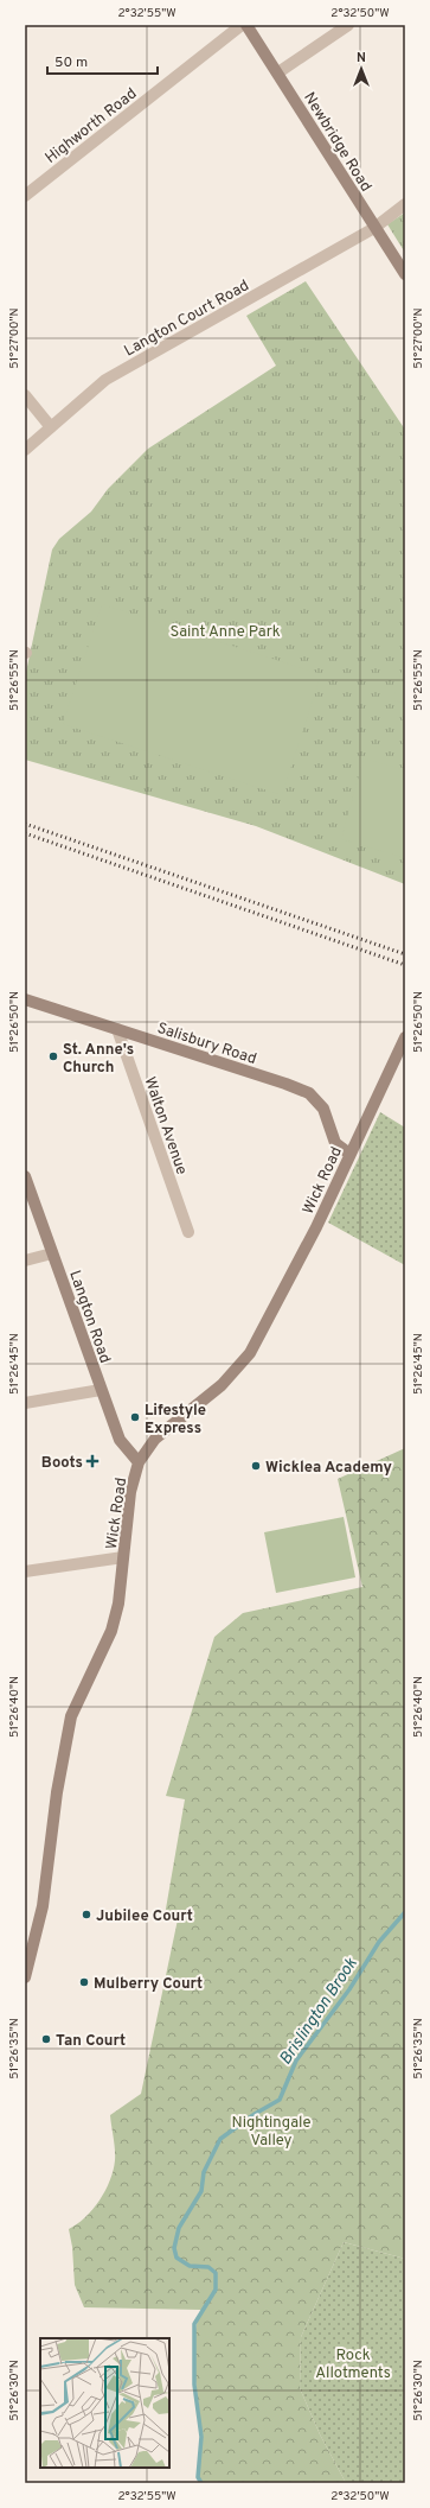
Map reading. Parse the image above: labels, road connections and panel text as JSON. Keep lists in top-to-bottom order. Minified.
{"streets":{"street":["Highworth Road","Newbridge Road","Langton Court Road","Salisbury Road","Walton Avenue","Wick Road","Langton Road"]},"crossings":[["Newbridge Road","Langton Court Road"],["Salisbury Road","Walton Avenue"],["Salisbury Road","Wick Road"],["Wick Road","Langton Road"]],"water":["Brislington Brook"],"parks":["Saint Anne Park","Nightingale Valley","Rock Allotments"],"places":{"other":["St. Anne's Church","Lifestyle Express","Wicklea Academy","Jubilee Court","Mulberry Court","Tan Court"],"health":["Boots"]},"scale_bar":"50 m","north":"top","coordinates":["2°32'55\"W","2°32'50\"W","51°27'00\"N","51°26'55\"N","51°26'50\"N","51°26'45\"N","51°26'40\"N","51°26'35\"N","51°26'30\"N"]}
